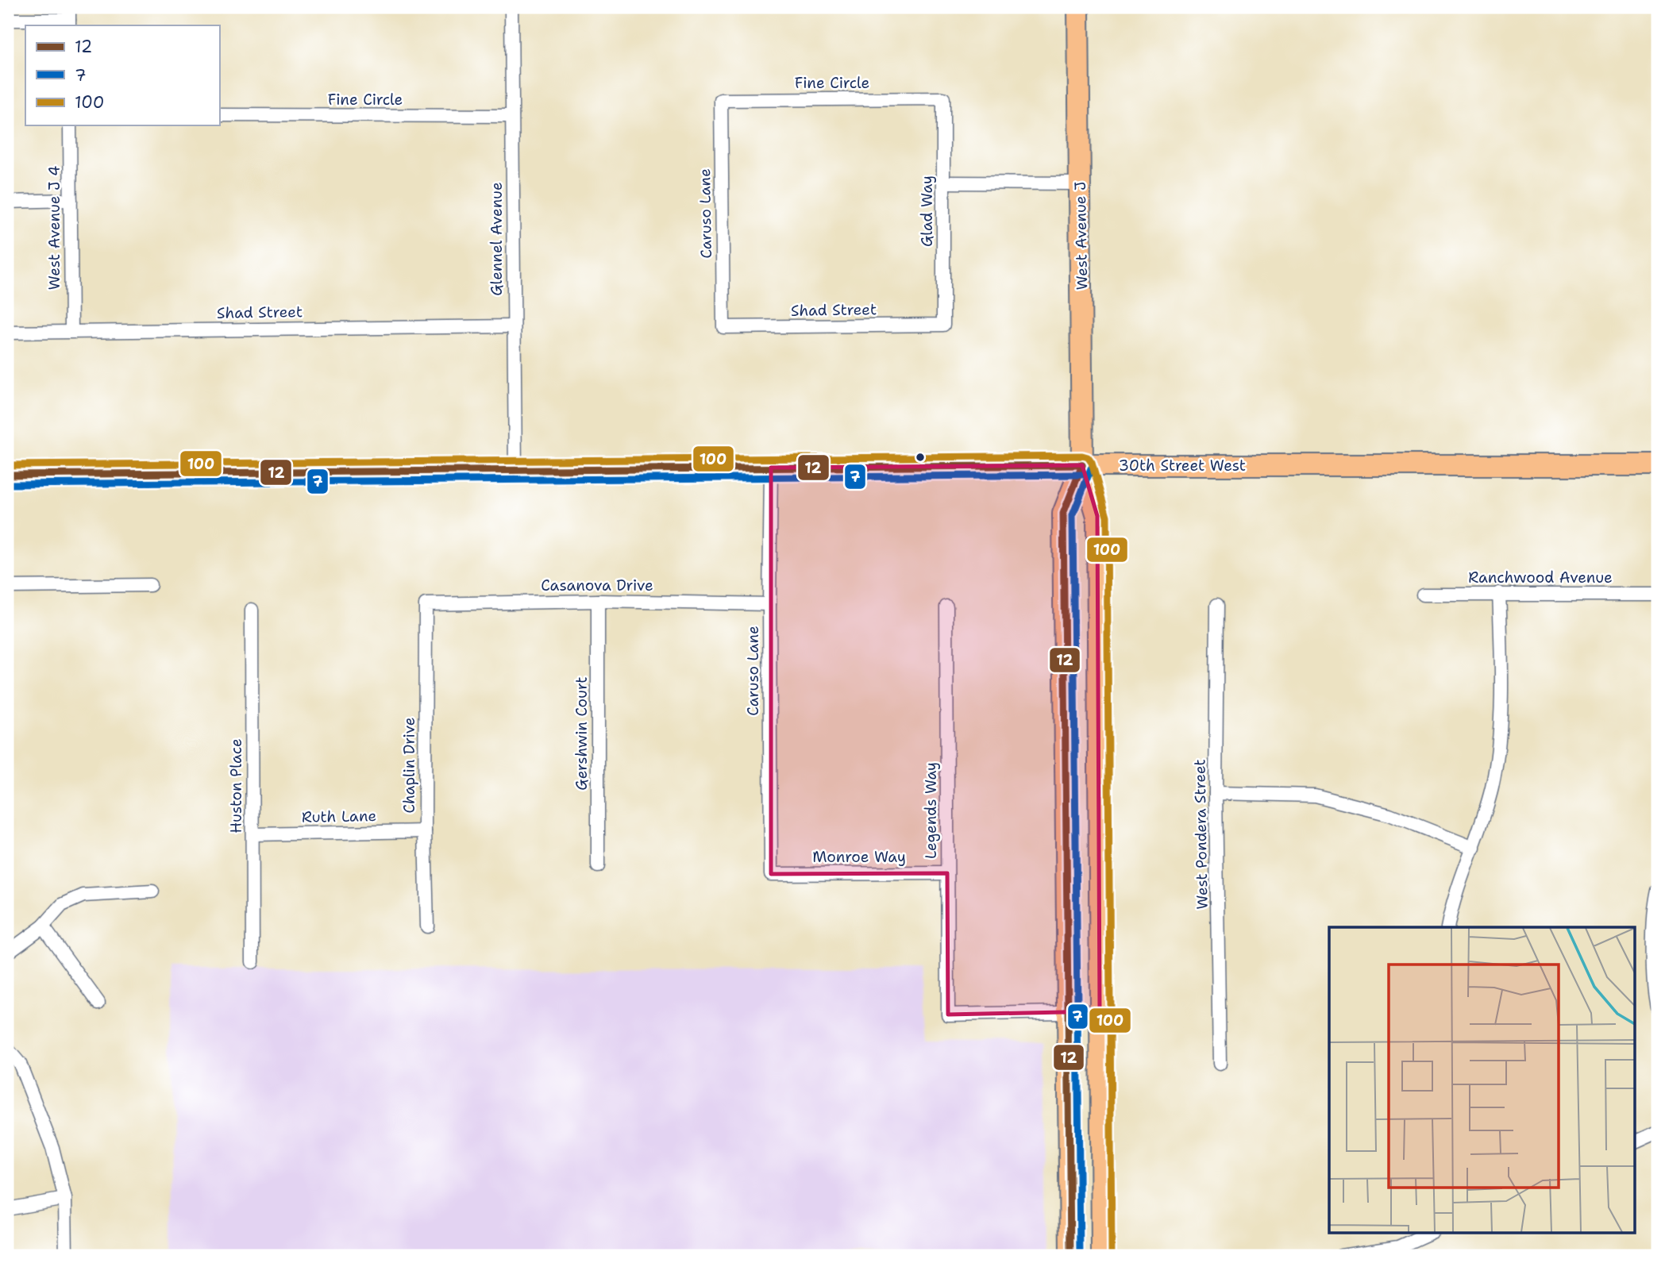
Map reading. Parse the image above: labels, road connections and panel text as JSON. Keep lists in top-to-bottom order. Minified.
{"streets":{"main road":["West Avenue J","30th Street West"],"street":["Fine Circle","Glad Way","Caruso Lane","West Avenue J 4","Glennel Avenue","Shad Street","Ranchwood Avenue","Casanova Drive","Gershwin Court","Chaplin Drive","Huston Place","Legends Way","Ruth Lane","West Pondera Street","Monroe Way"]},"crossings":[["Fine Circle","Glad Way"],["Fine Circle","Caruso Lane"],["Fine Circle","Glennel Avenue"],["Glad Way","Shad Street"],["Caruso Lane","Shad Street"],["Caruso Lane","30th Street West"],["Caruso Lane","Casanova Drive"],["Caruso Lane","Monroe Way"],["West Avenue J 4","Shad Street"],["West Avenue J","30th Street West"],["West Avenue J","Legends Way"],["Glennel Avenue","Shad Street"],["Glennel Avenue","30th Street West"],["Casanova Drive","Gershwin Court"],["Casanova Drive","Chaplin Drive"],["Chaplin Drive","Ruth Lane"],["Huston Place","Ruth Lane"],["Legends Way","Monroe Way"]],"lines":["transit line 100","transit line 12","transit line 7"],"legend":["12","7","100"]}
